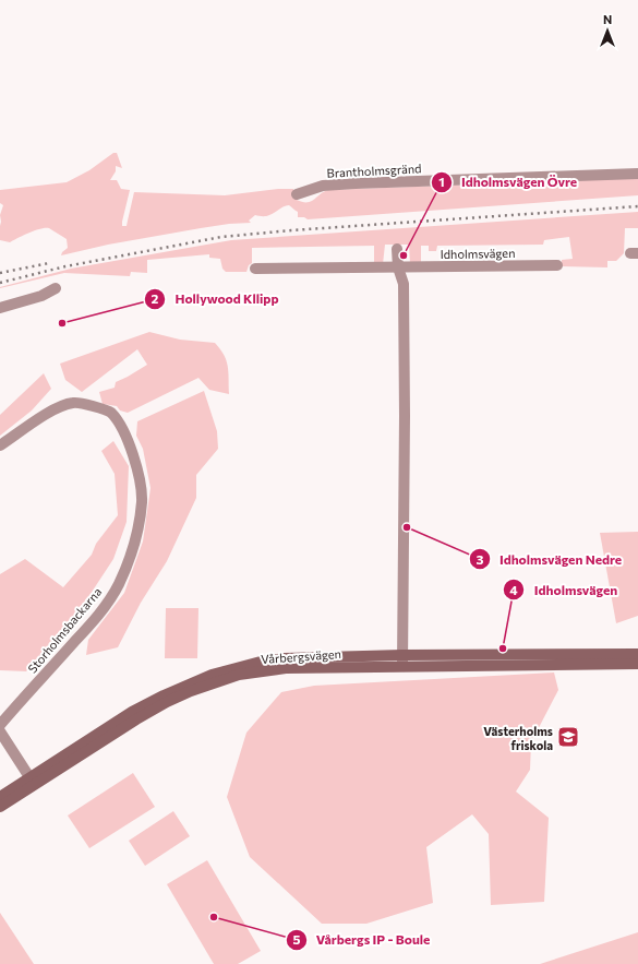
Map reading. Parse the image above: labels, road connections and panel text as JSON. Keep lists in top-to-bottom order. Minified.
{"streets":{"street":["Brantholmsgränd","Idholmsvägen","Storholmsbackarna","Vårbergsvägen"]},"places":{"other":["Idholmsvägen Övre","Hollywood Kllipp","Idholmsvägen Nedre","Idholmsvägen","Vårbergs IP - Boule"],"school or university":["Västerholms friskola"]},"north":"top"}
